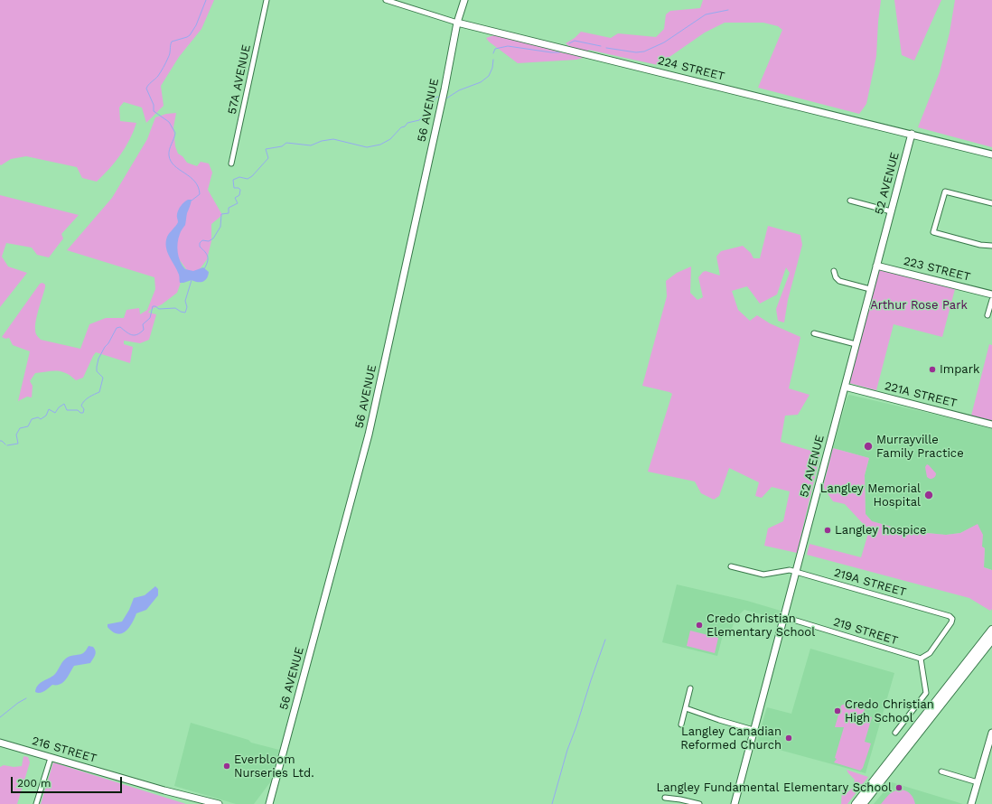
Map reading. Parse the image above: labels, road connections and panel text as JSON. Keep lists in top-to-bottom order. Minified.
{"streets":{"street":["224 STREET","57A AVENUE","56 AVENUE","52 AVENUE","223 STREET","221A STREET","219A STREET","219 STREET","216 STREET"]},"crossings":[["224 STREET","56 AVENUE"],["224 STREET","52 AVENUE"],["52 AVENUE","223 STREET"],["52 AVENUE","221A STREET"],["52 AVENUE","219A STREET"],["52 AVENUE","219 STREET"],["219A STREET","219 STREET"]],"parks":["Arthur Rose Park"],"places":["Impark","Murrayville Family Practice","Langley Memorial Hospital","Langley hospice","Credo Christian Elementary School","Credo Christian High School","Langley Canadian Reformed Church","Everbloom Nurseries Ltd.","Langley Fundamental Elementary School"],"scale_bar":"200 m"}
